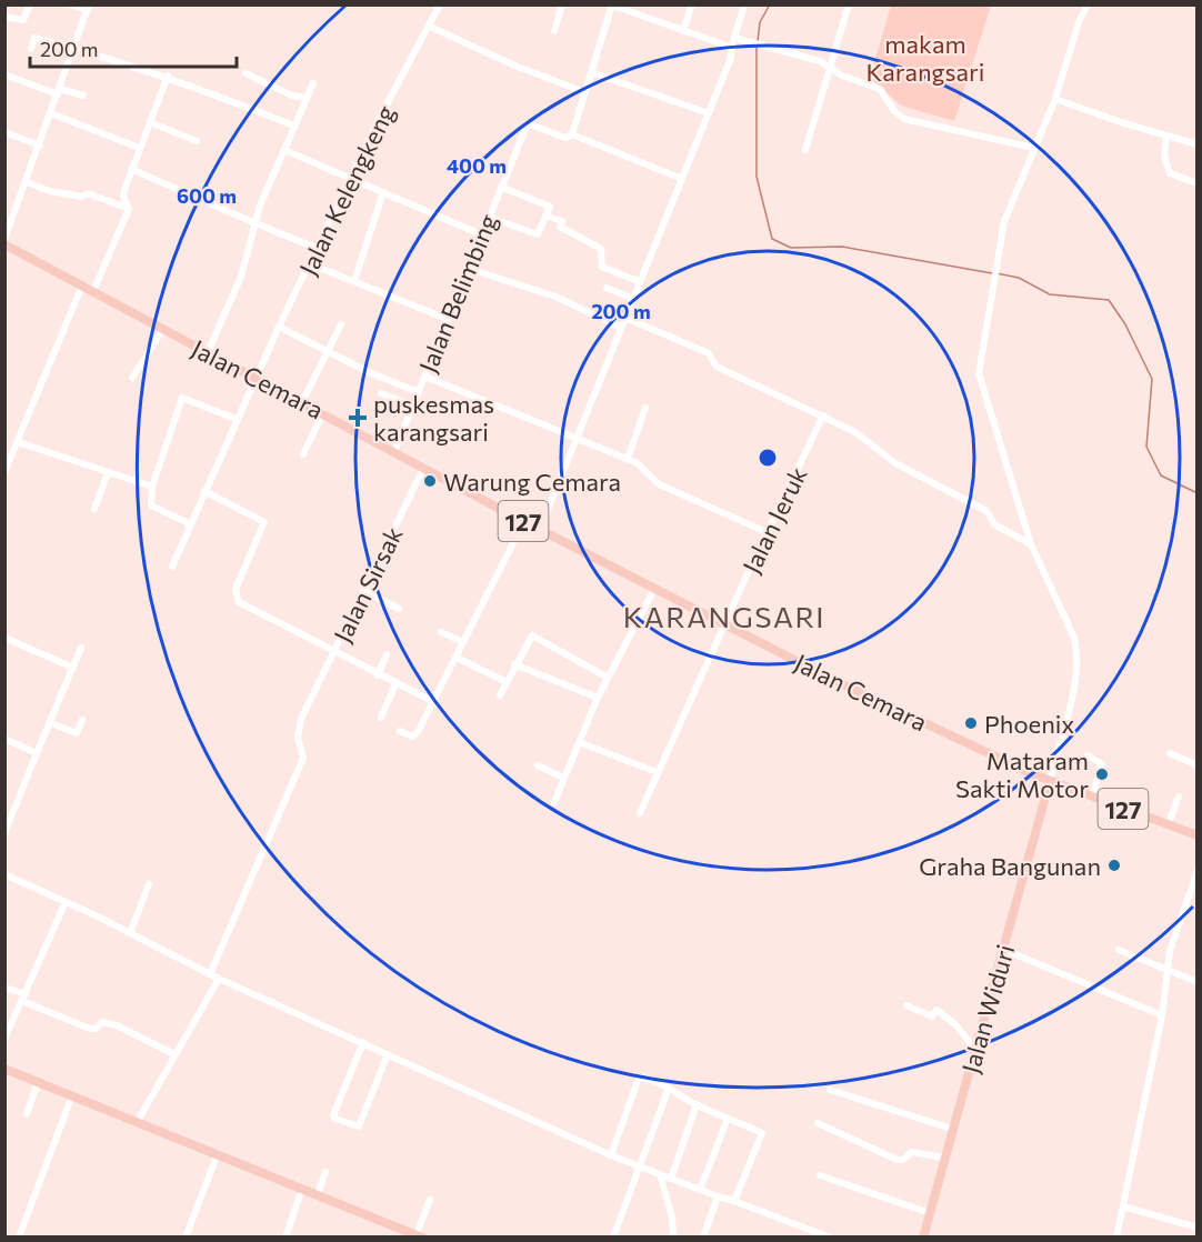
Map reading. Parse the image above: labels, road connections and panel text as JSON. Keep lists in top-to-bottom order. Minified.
{"streets":{"main road":["Jalan Cemara","127","Jalan Widuri"],"street":["Jalan Kelengkeng","Jalan Belimbing","Jalan Jeruk","Jalan Sirsak"]},"crossings":[["Jalan Kelengkeng","Jalan Cemara"],["Jalan Belimbing","Jalan Cemara"],["Jalan Cemara","Jalan Jeruk"],["Jalan Cemara","Jalan Sirsak"],["Jalan Cemara","Jalan Widuri"]],"districts":["KARANGSARI"],"parks":["makam Karangsari"],"places":{"health":["puskesmas karangsari"],"other":["Warung Cemara","Phoenix","Mataram Sakti Motor","Graha Bangunan"]},"scale_bar":"200 m","rings":["400 m","600 m","200 m"]}
